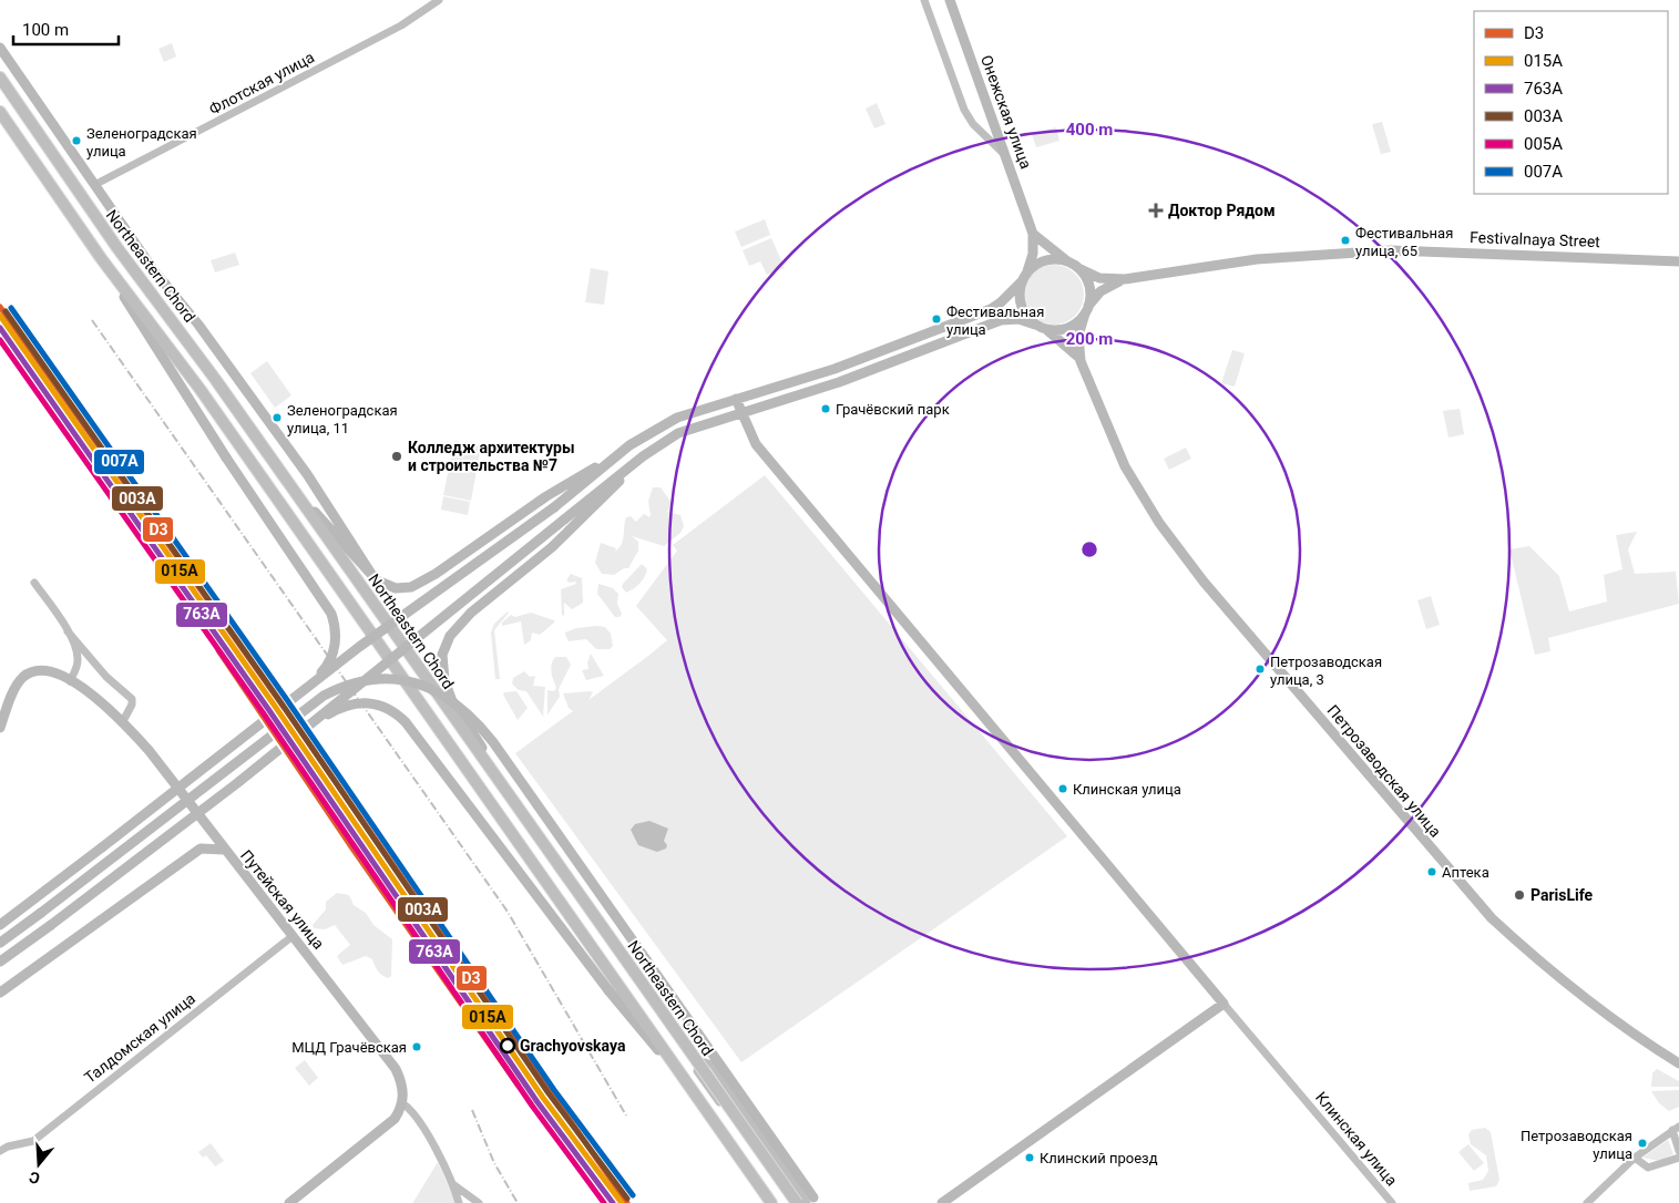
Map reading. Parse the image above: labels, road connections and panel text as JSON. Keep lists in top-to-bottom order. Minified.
{"streets":{"main road":["Онежская улица","Festivalnaya Street","Northeastern Chord","Петрозаводская улица","Путейская улица","Клинская улица"],"street":["Флотская улица","Талдомская улица"]},"crossings":[["Онежская улица","Festivalnaya Street"],["Онежская улица","Петрозаводская улица"],["Festivalnaya Street","Петрозаводская улица"],["Путейская улица","Талдомская улица"]],"places":{"other":["Зеленоградская улица","Фестивальная улица, 65","Фестивальная улица","Грачёвский парк","Зеленоградская улица, 11","Колледж архитектуры и строительства №7","Петрозаводская улица, 3","Клинская улица","Аптека","ParisLife","Grachyovskaya","МЦД Грачёвская","Петрозаводская улица","Клинский проезд"],"health":["Доктор Рядом"]},"lines":["transit line D3","transit line 007А","transit line 003А","transit line 015А","transit line 763А","transit line 005А"],"legend":["D3","015А","763А","003А","005А","007А"],"scale_bar":"100 m","north":"bottom","rings":["400 m","200 m"]}
